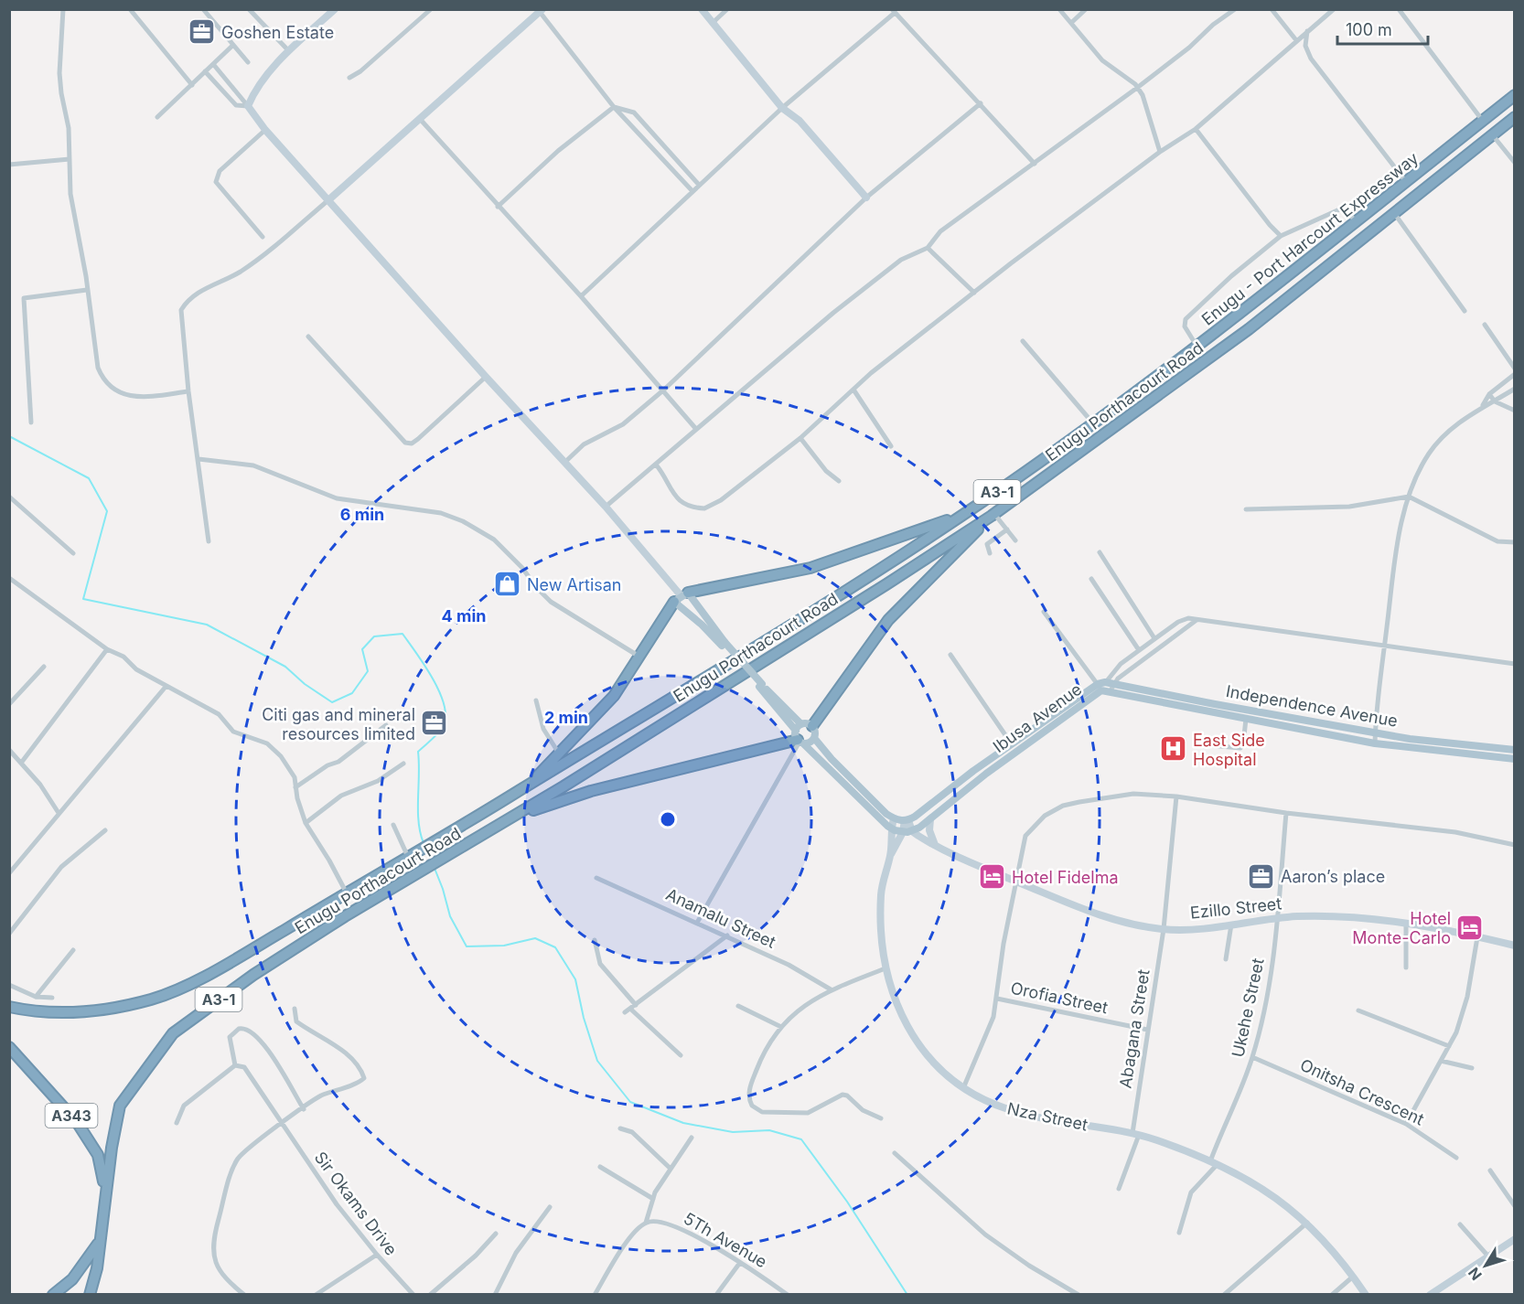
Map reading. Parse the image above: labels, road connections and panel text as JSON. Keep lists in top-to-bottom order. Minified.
{"streets":{"highway":["Enugu - Port Harcourt Expressway","Enugu Porthacourt Road","A3-1","A343"],"main road":["Independence Avenue","Ibusa Avenue"],"street":["Ezillo Street","Anamalu Street","Orofia Street","Ukehe Street","Abagana Street","Onitsha Crescent","Nza Street","Sir Okams Drive","5Th Avenue"]},"crossings":[["Enugu Porthacourt Road","A343"],["Independence Avenue","Ibusa Avenue"],["Ibusa Avenue","Ezillo Street"],["Ibusa Avenue","Nza Street"],["Ezillo Street","Orofia Street"],["Ezillo Street","Ukehe Street"],["Ezillo Street","Abagana Street"],["Orofia Street","Ukehe Street"],["Orofia Street","Abagana Street"],["Orofia Street","Nza Street"],["Ukehe Street","Onitsha Crescent"],["Ukehe Street","Nza Street"],["Abagana Street","Nza Street"]],"places":{"office":["Goshen Estate","Citi gas and mineral resources limited","Aaron’s place"],"shop":["New Artisan"],"hospital":["East Side Hospital"],"hotel":["Hotel Fidelma","Hotel Monte-Carlo"]},"scale_bar":"100 m","north":"bottom left","rings":["6 min","4 min","2 min"]}
